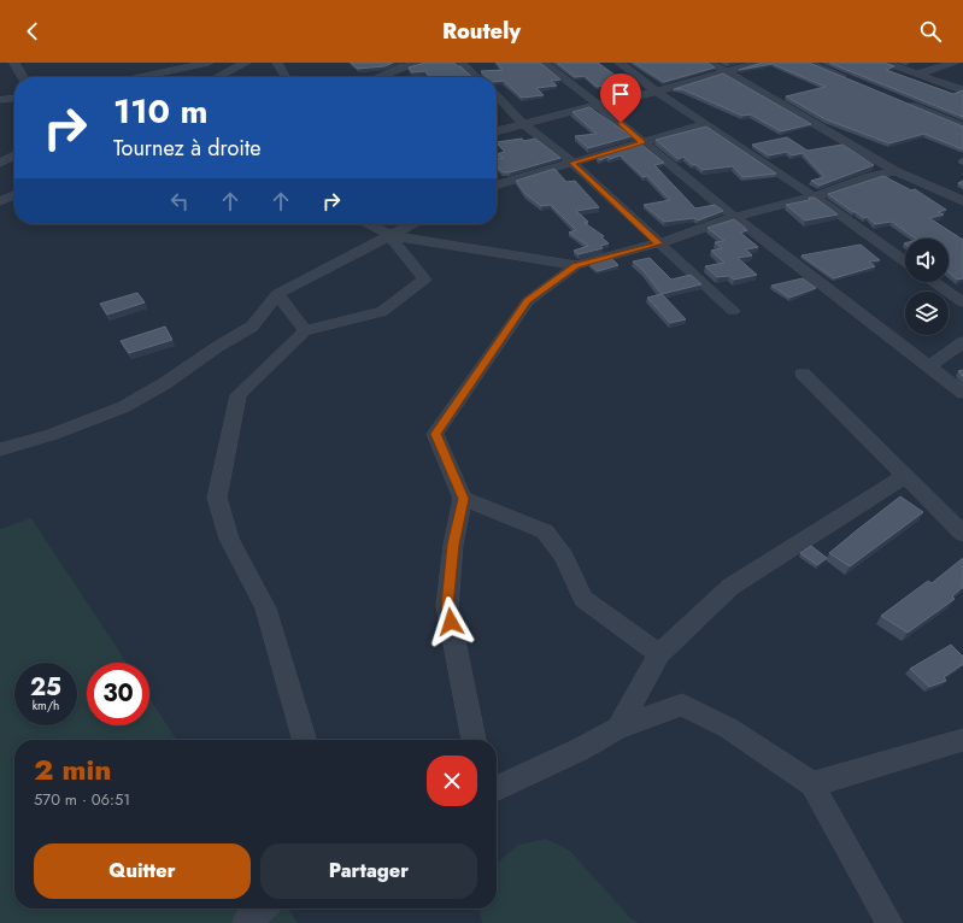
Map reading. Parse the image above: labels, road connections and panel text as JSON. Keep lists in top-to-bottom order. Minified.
{"page":{"header":"Routely","turn":["110 m","Tournez à droite"],"speed":"25 km/h","limit":"30","heading":["2 min","570 m · 06:51"],"buttons":["Quitter","Partager"]}}
